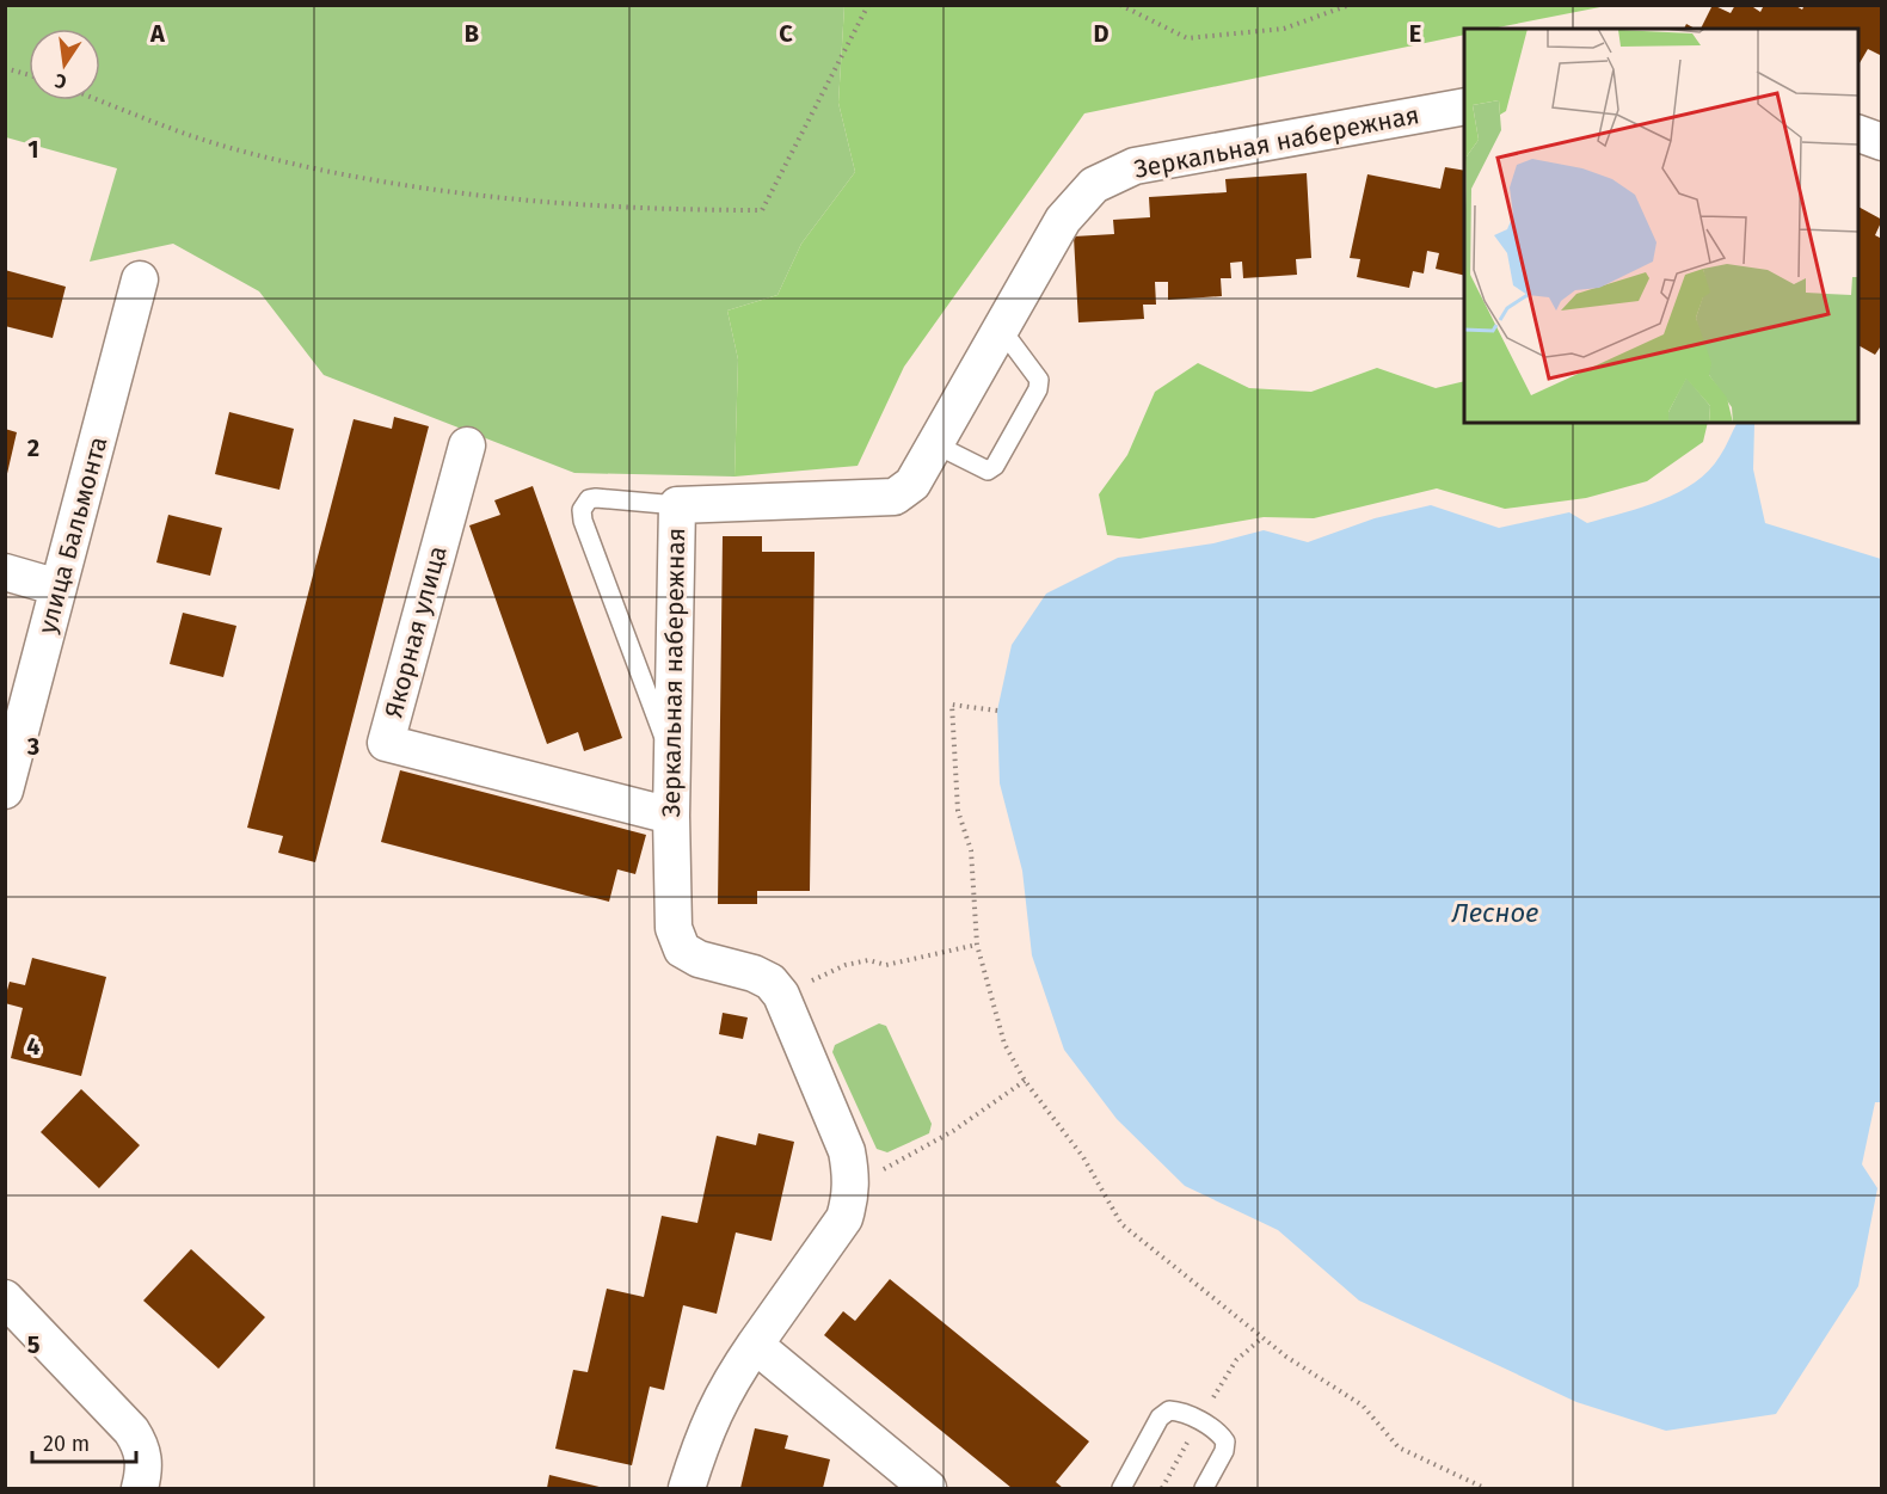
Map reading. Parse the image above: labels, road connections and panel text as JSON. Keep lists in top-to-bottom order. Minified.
{"streets":{"street":["Зеркальная набережная","улица Бальмонта","Якорная улица"]},"crossings":[["Зеркальная набережная","Якорная улица"]],"water":["Лесное"],"scale_bar":"20 m","north":"bottom","grid":{"columns":["A","B","C","D","E"],"rows":["1","2","3","4","5"]}}
